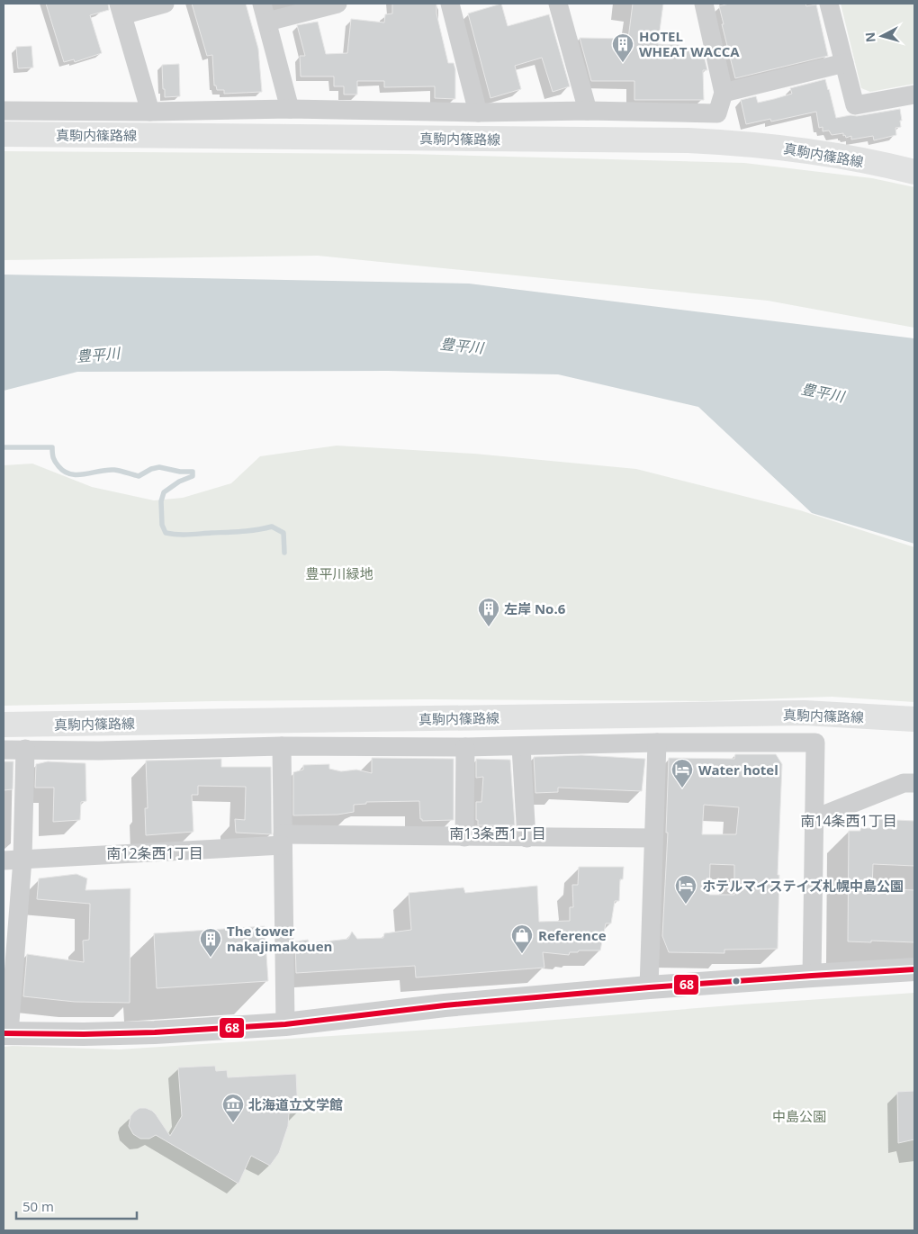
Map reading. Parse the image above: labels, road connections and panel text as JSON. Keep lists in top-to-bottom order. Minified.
{"streets":{"main road":["真駒内篠路線"]},"districts":["南14条西1丁目","南13条西1丁目","南12条西1丁目"],"water":["豊平川"],"parks":["豊平川緑地","中島公園"],"places":{"building":["HOTEL WHEAT WACCA","左岸 No.6","The tower nakajimakouen"],"hotel":["Water hotel","ホテルマイステイズ札幌中島公園"],"shop":["Reference"],"museum":["北海道立文学館"]},"lines":["transit line 68"],"scale_bar":"50 m","north":"left"}
